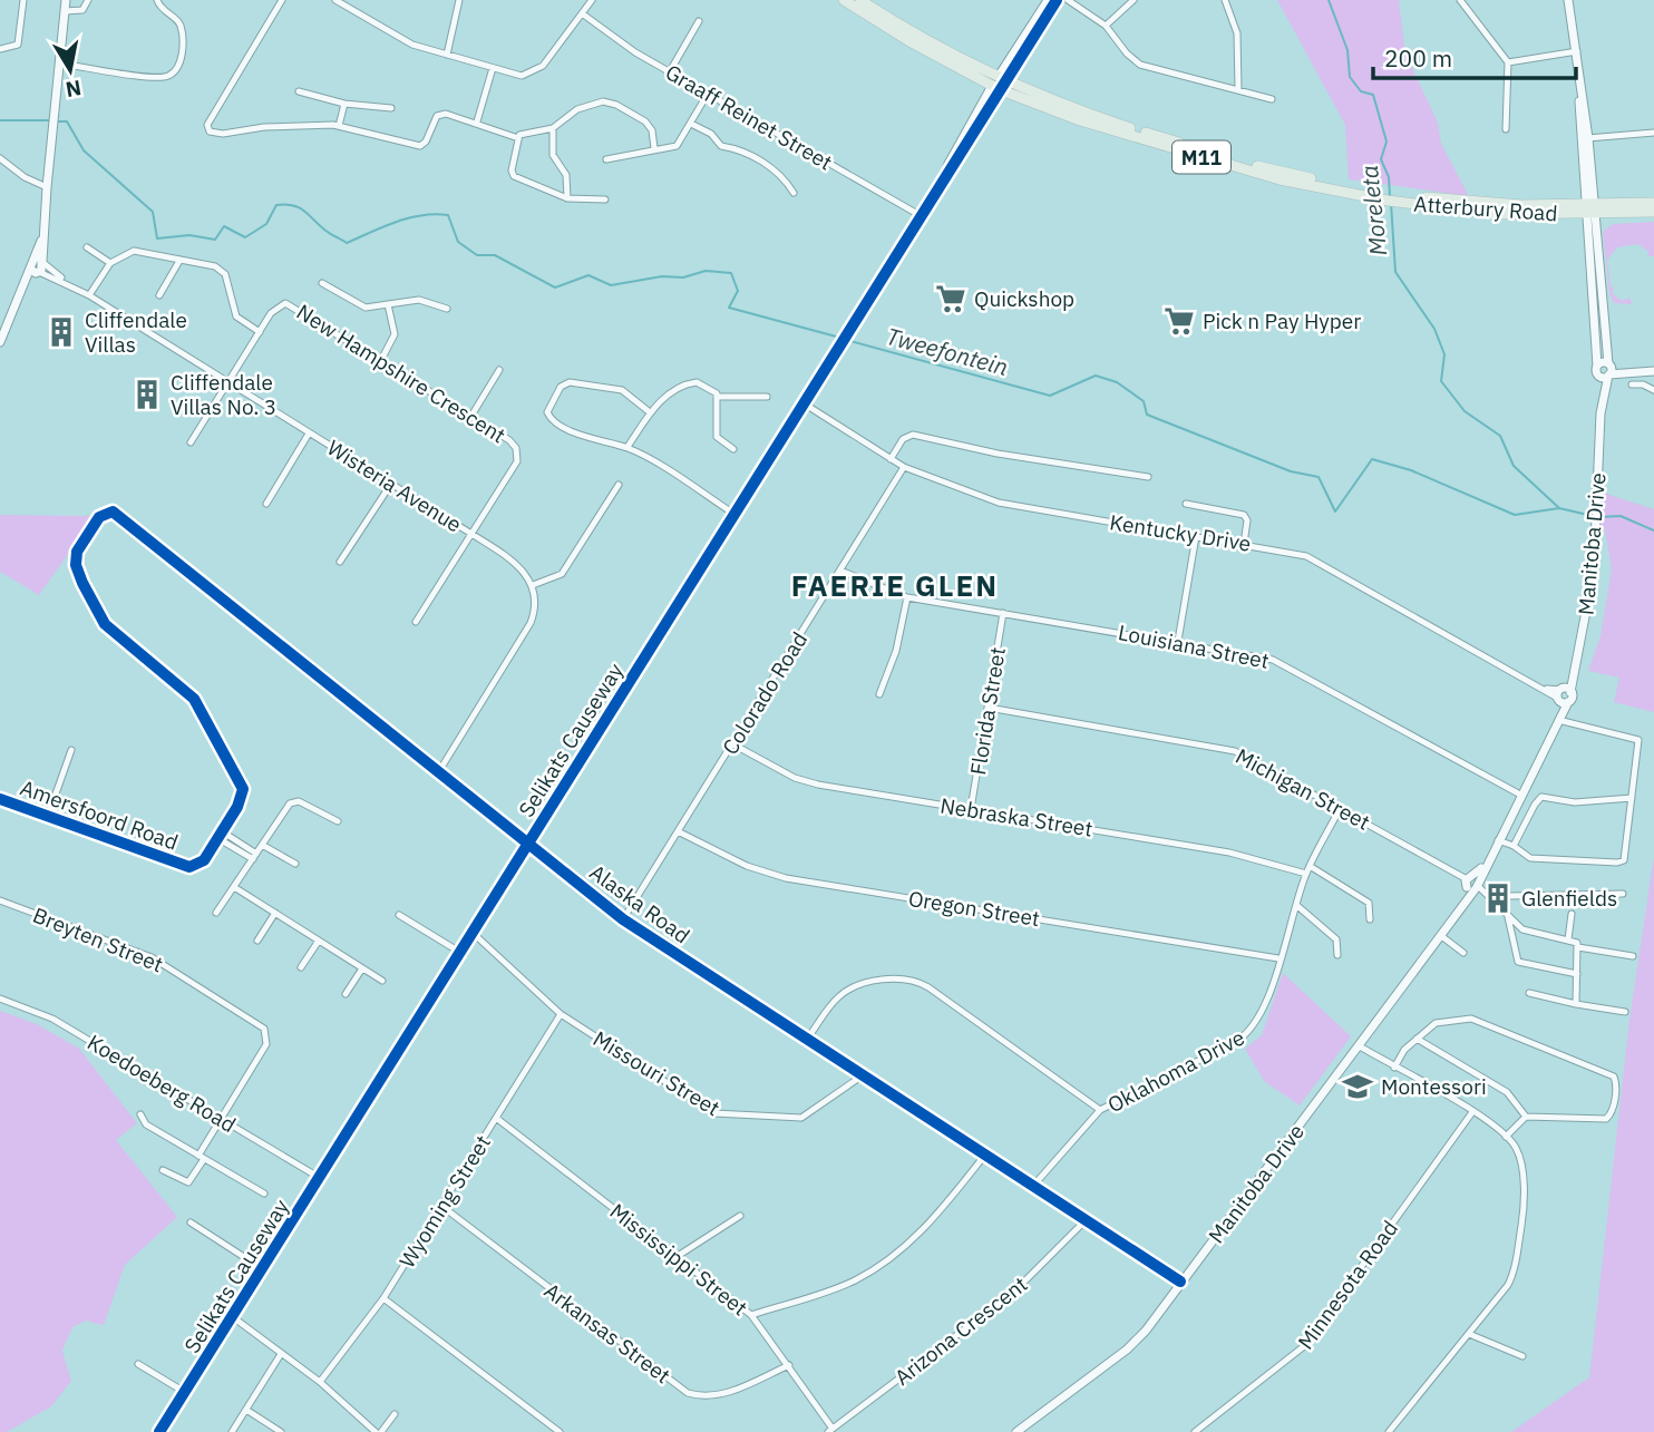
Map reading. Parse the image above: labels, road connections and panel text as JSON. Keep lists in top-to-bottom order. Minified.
{"streets":{"main road":["M11","Atterbury Road"],"street":["Graaff Reinet Street","New Hampshire Crescent","Wisteria Avenue","Kentucky Drive","Manitoba Drive","Louisiana Street","Colorado Road","Florida Street","Selikats Causeway","Michigan Street","Amersfoord Road","Nebraska Street","Alaska Road","Oregon Street","Breyten Street","Oklahoma Drive","Missouri Street","Koedoeberg Road","Wyoming Street","Mississippi Street","Minnesota Road","Arizona Crescent","Arkansas Street"]},"crossings":[["Graaff Reinet Street","Selikats Causeway"],["Atterbury Road","Manitoba Drive"],["Atterbury Road","Selikats Causeway"],["New Hampshire Crescent","Wisteria Avenue"],["Kentucky Drive","Manitoba Drive"],["Kentucky Drive","Colorado Road"],["Kentucky Drive","Selikats Causeway"],["Manitoba Drive","Louisiana Street"],["Manitoba Drive","Michigan Street"],["Manitoba Drive","Alaska Road"],["Louisiana Street","Colorado Road"],["Louisiana Street","Florida Street"],["Colorado Road","Nebraska Street"],["Colorado Road","Alaska Road"],["Colorado Road","Oregon Street"],["Florida Street","Michigan Street"],["Florida Street","Nebraska Street"],["Selikats Causeway","Alaska Road"],["Selikats Causeway","Missouri Street"],["Selikats Causeway","Koedoeberg Road"],["Michigan Street","Oklahoma Drive"],["Nebraska Street","Oklahoma Drive"],["Alaska Road","Oklahoma Drive"],["Alaska Road","Missouri Street"],["Alaska Road","Arizona Crescent"],["Oregon Street","Oklahoma Drive"],["Breyten Street","Koedoeberg Road"],["Missouri Street","Wyoming Street"],["Wyoming Street","Mississippi Street"],["Wyoming Street","Arkansas Street"],["Mississippi Street","Arizona Crescent"],["Mississippi Street","Arkansas Street"]],"districts":["FAERIE GLEN"],"water":["Moreleta","Tweefontein"],"places":{"supermarket":["Quickshop","Pick n Pay Hyper"],"building":["Cliffendale Villas","Cliffendale Villas No. 3","Glenfields"],"school or university":["Montessori"]},"scale_bar":"200 m","north":"bottom"}
